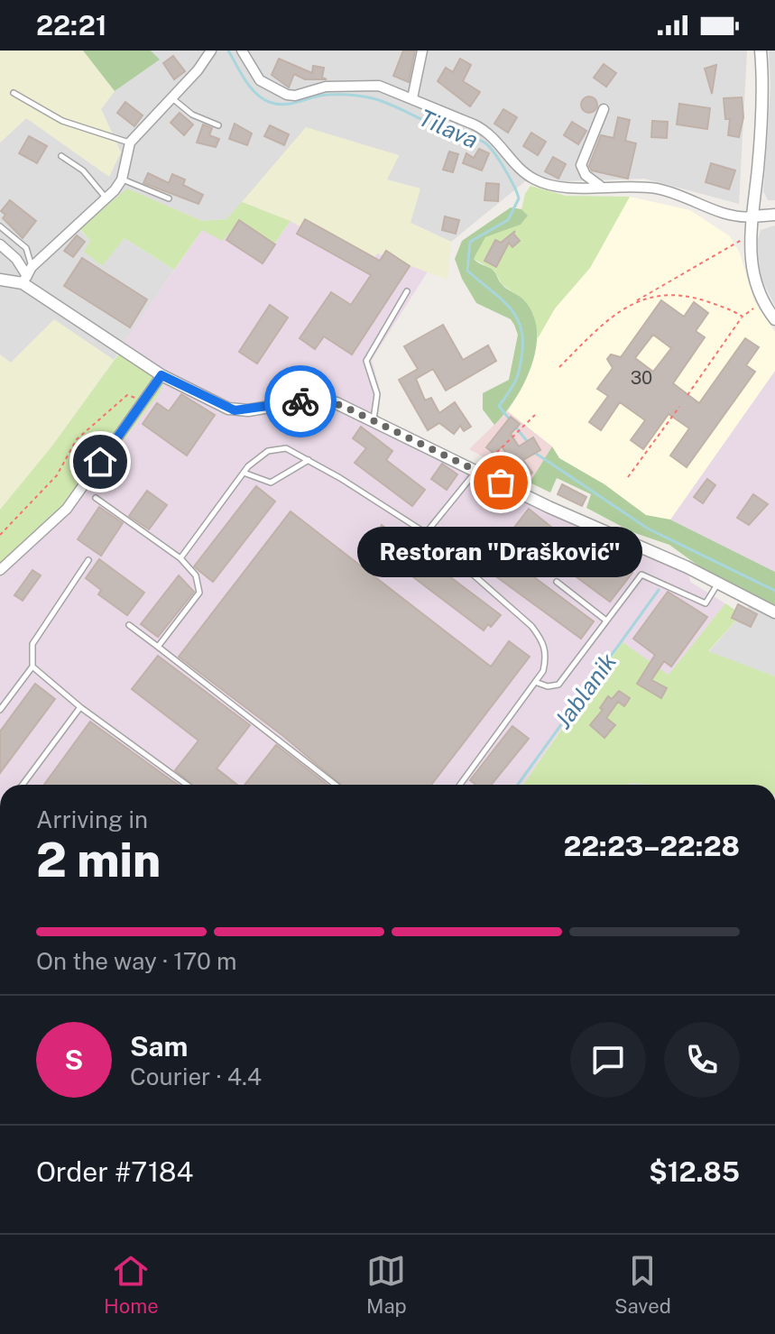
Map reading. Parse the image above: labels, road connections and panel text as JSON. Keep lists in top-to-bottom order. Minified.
{"water":["Tilava","Jablanik"],"places":["Restoran \"Drašković\""],"house_numbers":["30"],"page":{"status":"22:21","bubble":"Restoran \"Drašković\"","heading":["2 min","Arriving in","22:23–22:28"],"panel":["Sam","Courier · 4.4","Order #7184","$12.85"],"bar":"On the way · 170 m","round":"S","tabs":["Home","Map","Saved"]}}
